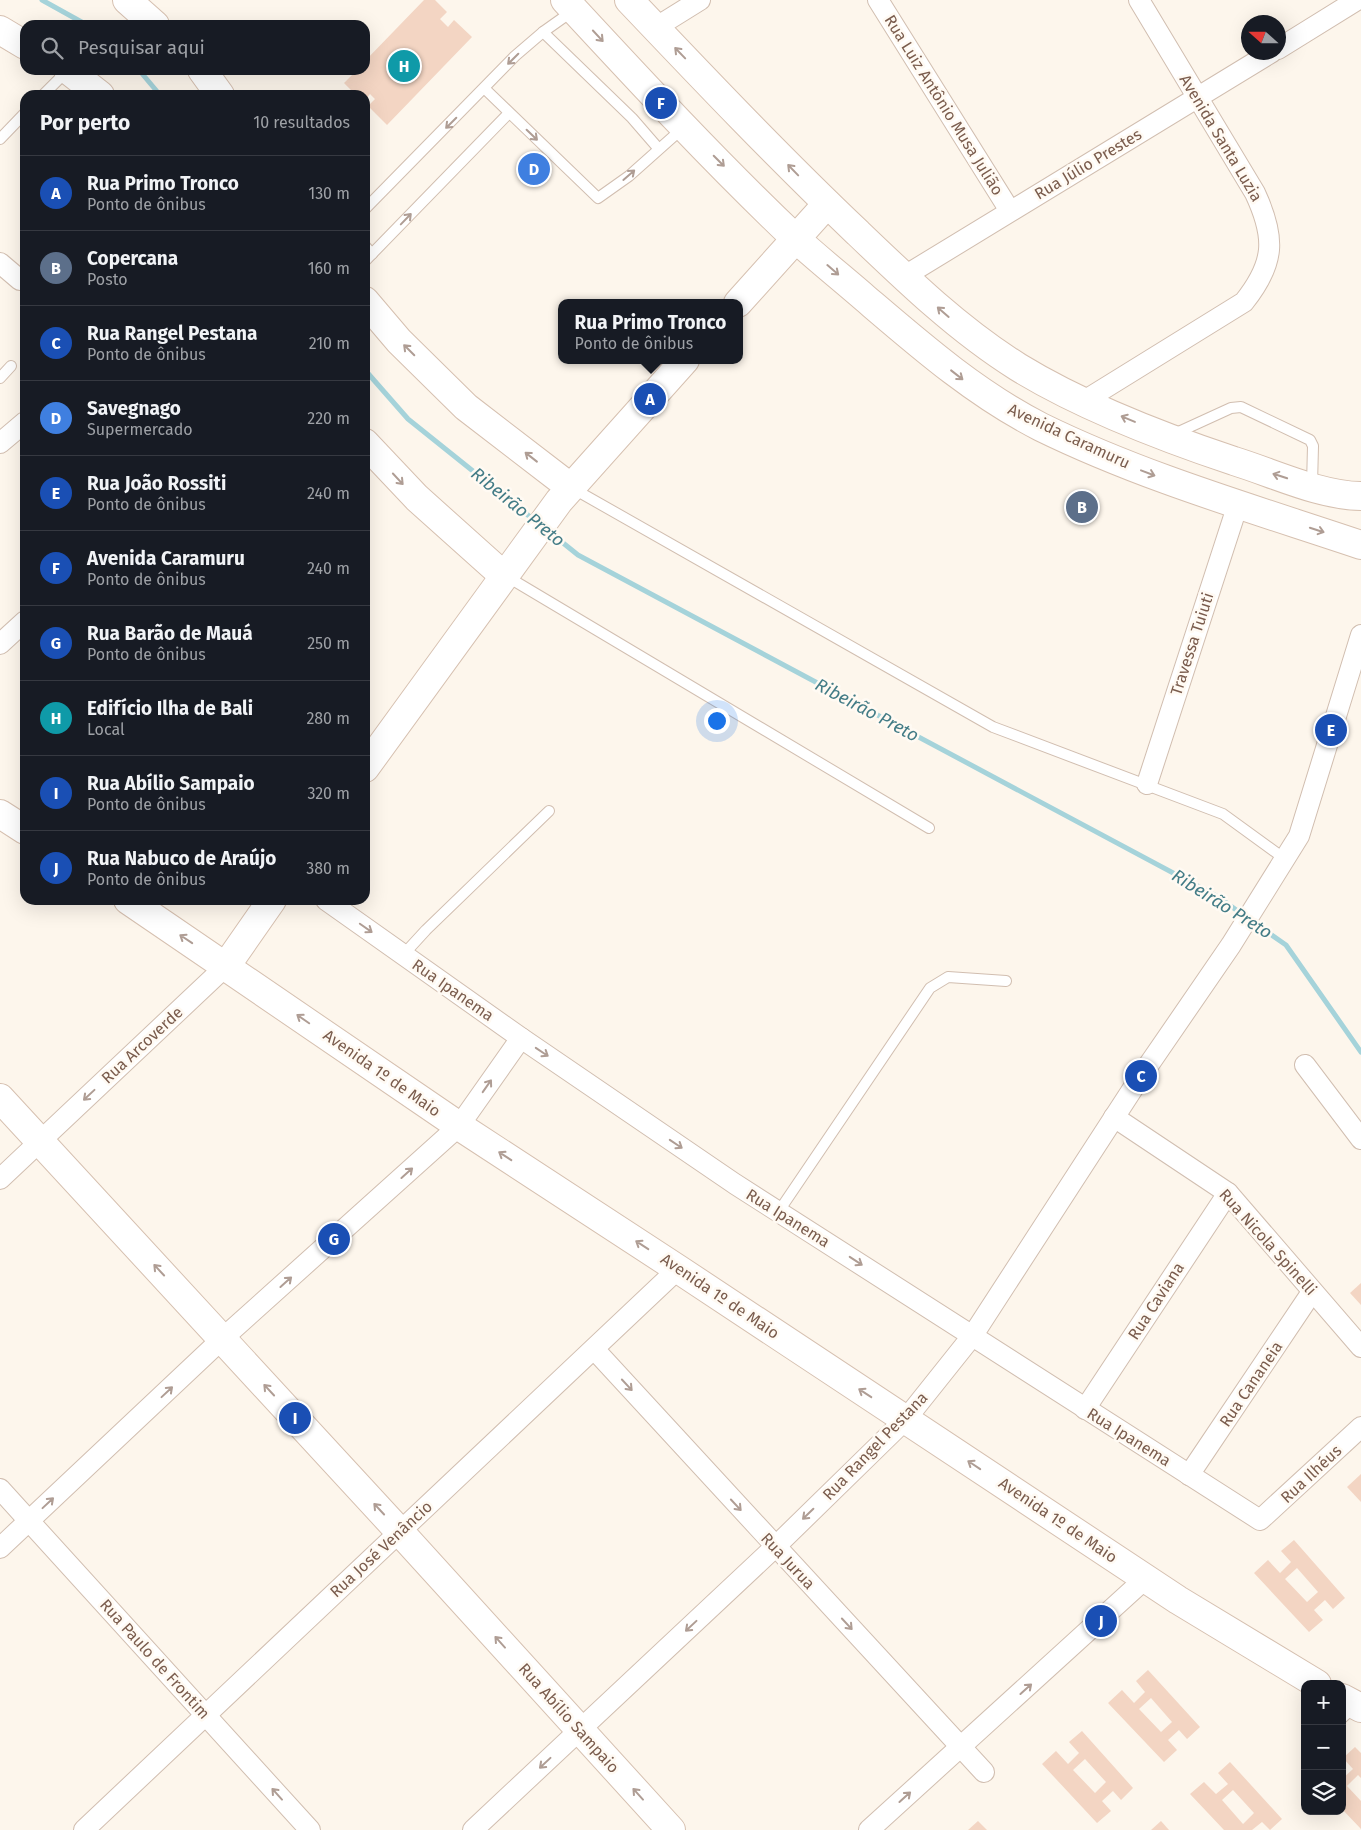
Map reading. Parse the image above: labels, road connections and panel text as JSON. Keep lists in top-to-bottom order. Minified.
{"streets":{"street":["Rua Luiz Antônio Musa Julião","Avenida Santa Luzia","Rua Júlio Prestes","Avenida Caramuru","Travessa Tuiuti","Rua Ipanema","Rua Arcoverde","Avenida 1º de Maio","Rua Nicola Spinelli","Rua Caviana","Rua Cananeia","Rua Rangel Pestana","Rua Ilhéus","Rua José Venâncio","Rua Jurua","Rua Paulo de Frontim","Rua Abílio Sampaio"]},"crossings":[["Rua Luiz Antônio Musa Julião","Rua Júlio Prestes"],["Avenida Santa Luzia","Rua Júlio Prestes"],["Avenida Caramuru","Travessa Tuiuti"],["Rua Ipanema","Rua Caviana"],["Rua Ipanema","Rua Cananeia"],["Rua Ipanema","Rua Rangel Pestana"],["Rua Ipanema","Rua Ilhéus"],["Rua Arcoverde","Avenida 1º de Maio"],["Rua Arcoverde","Rua Abílio Sampaio"],["Avenida 1º de Maio","Rua Rangel Pestana"],["Avenida 1º de Maio","Rua José Venâncio"],["Rua Nicola Spinelli","Rua Caviana"],["Rua Nicola Spinelli","Rua Cananeia"],["Rua Nicola Spinelli","Rua Rangel Pestana"],["Rua Rangel Pestana","Rua Jurua"],["Rua Rangel Pestana","Rua Abílio Sampaio"],["Rua José Venâncio","Rua Jurua"],["Rua José Venâncio","Rua Paulo de Frontim"],["Rua José Venâncio","Rua Abílio Sampaio"]],"one_way":["Rua Ipanema","Rua Arcoverde","Avenida 1º de Maio","Rua Rangel Pestana","Rua Jurua","Rua Abílio Sampaio"],"water":["Ribeirão Preto"],"north":"left","page":{"search":"Pesquisar aqui","pins":["H","F","D","A","B","E","C","G","I","J"],"heading":["Por perto","10 resultados"],"list":[{"mark":"A","name":"Rua Primo Tronco","note":"Ponto de ônibus","value":"130 m"},{"mark":"B","name":"Copercana","note":"Posto","value":"160 m"},{"mark":"C","name":"Rua Rangel Pestana","note":"Ponto de ônibus","value":"210 m"},{"mark":"D","name":"Savegnago","note":"Supermercado","value":"220 m"},{"mark":"E","name":"Rua João Rossiti","note":"Ponto de ônibus","value":"240 m"},{"mark":"F","name":"Avenida Caramuru","note":"Ponto de ônibus","value":"240 m"},{"mark":"G","name":"Rua Barão de Mauá","note":"Ponto de ônibus","value":"250 m"},{"mark":"H","name":"Edifício Ilha de Bali","note":"Local","value":"280 m"},{"mark":"I","name":"Rua Abílio Sampaio","note":"Ponto de ônibus","value":"320 m"},{"mark":"J","name":"Rua Nabuco de Araújo","note":"Ponto de ônibus","value":"380 m"}],"popup":["Rua Primo Tronco","Ponto de ônibus"],"map_buttons":["+","−"]}}
